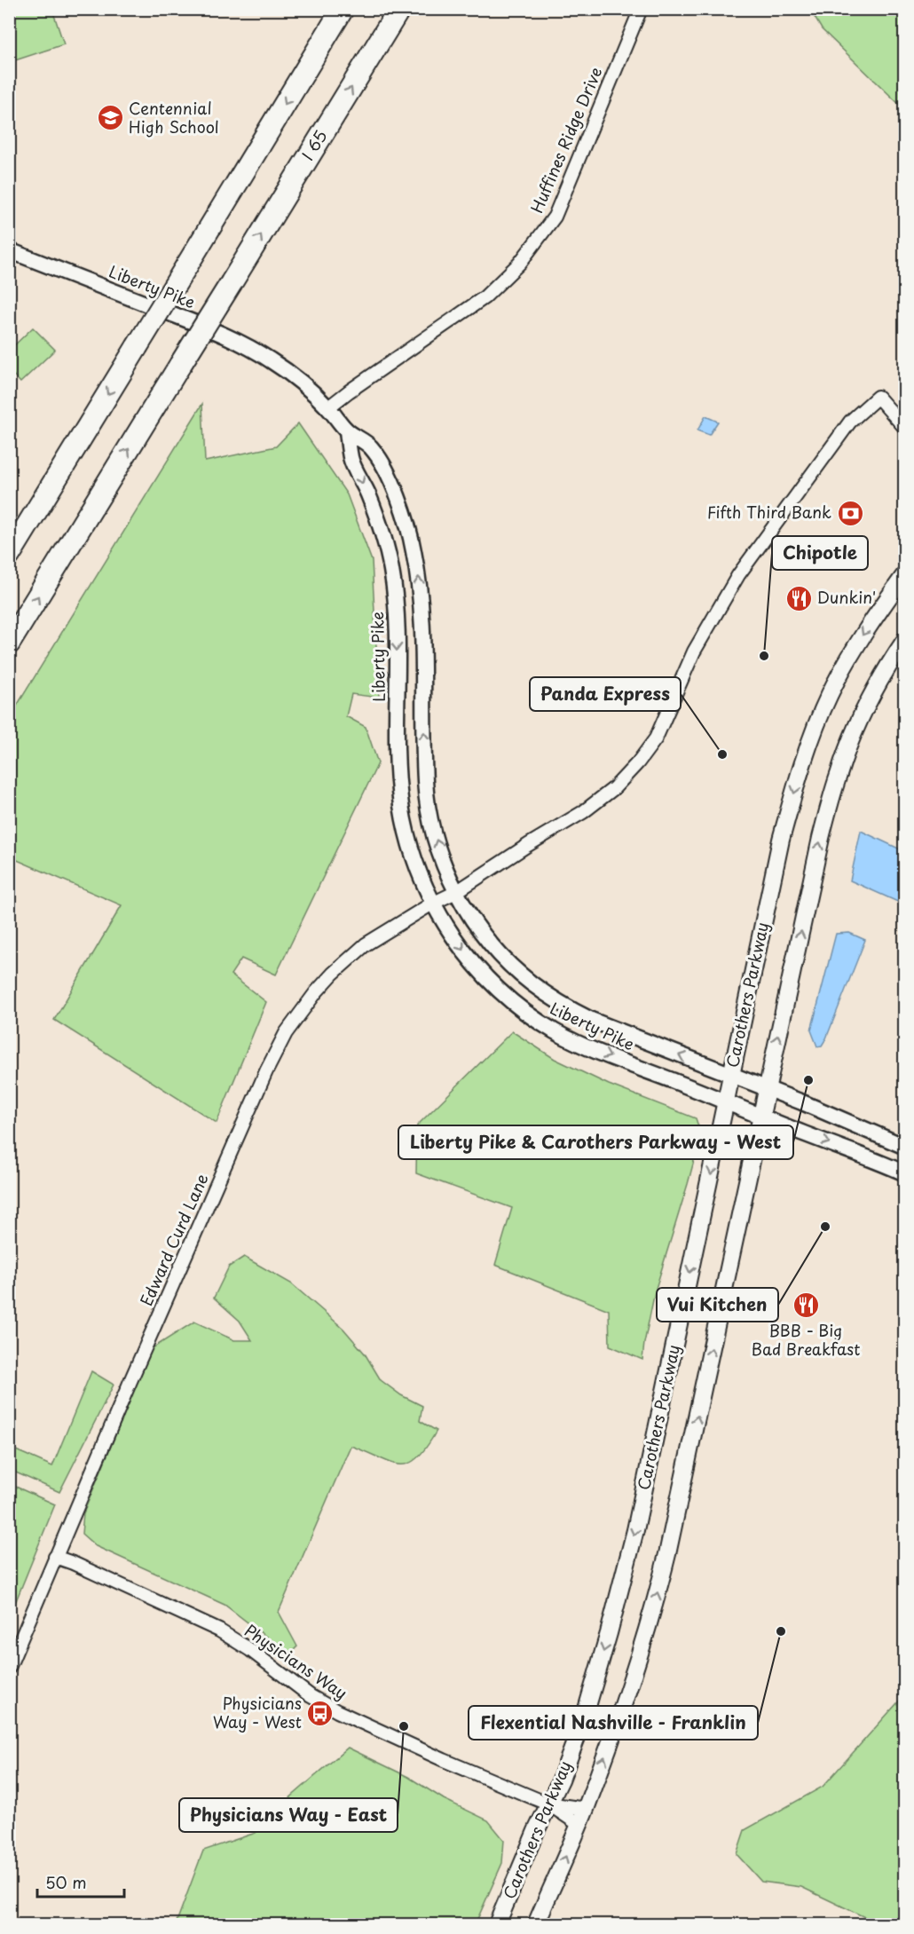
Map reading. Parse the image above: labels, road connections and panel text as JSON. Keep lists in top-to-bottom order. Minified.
{"streets":{"highway":["I 65"],"main road":["Carothers Parkway"],"street":["Huffines Ridge Drive","Liberty Pike","Edward Curd Lane","Physicians Way"]},"crossings":[["Huffines Ridge Drive","Liberty Pike"],["Liberty Pike","Carothers Parkway"],["Liberty Pike","Edward Curd Lane"],["Carothers Parkway","Physicians Way"],["Edward Curd Lane","Physicians Way"]],"places":{"school or university":["Centennial High School"],"bank":["Fifth Third Bank"],"restaurant":["Dunkin'","BBB - Big Bad Breakfast"],"other":["Chipotle","Panda Express","Liberty Pike & Carothers Parkway - West","Vui Kitchen","Flexential Nashville - Franklin","Physicians Way - East"],"bus stop":["Physicians Way - West"]},"scale_bar":"50 m"}
